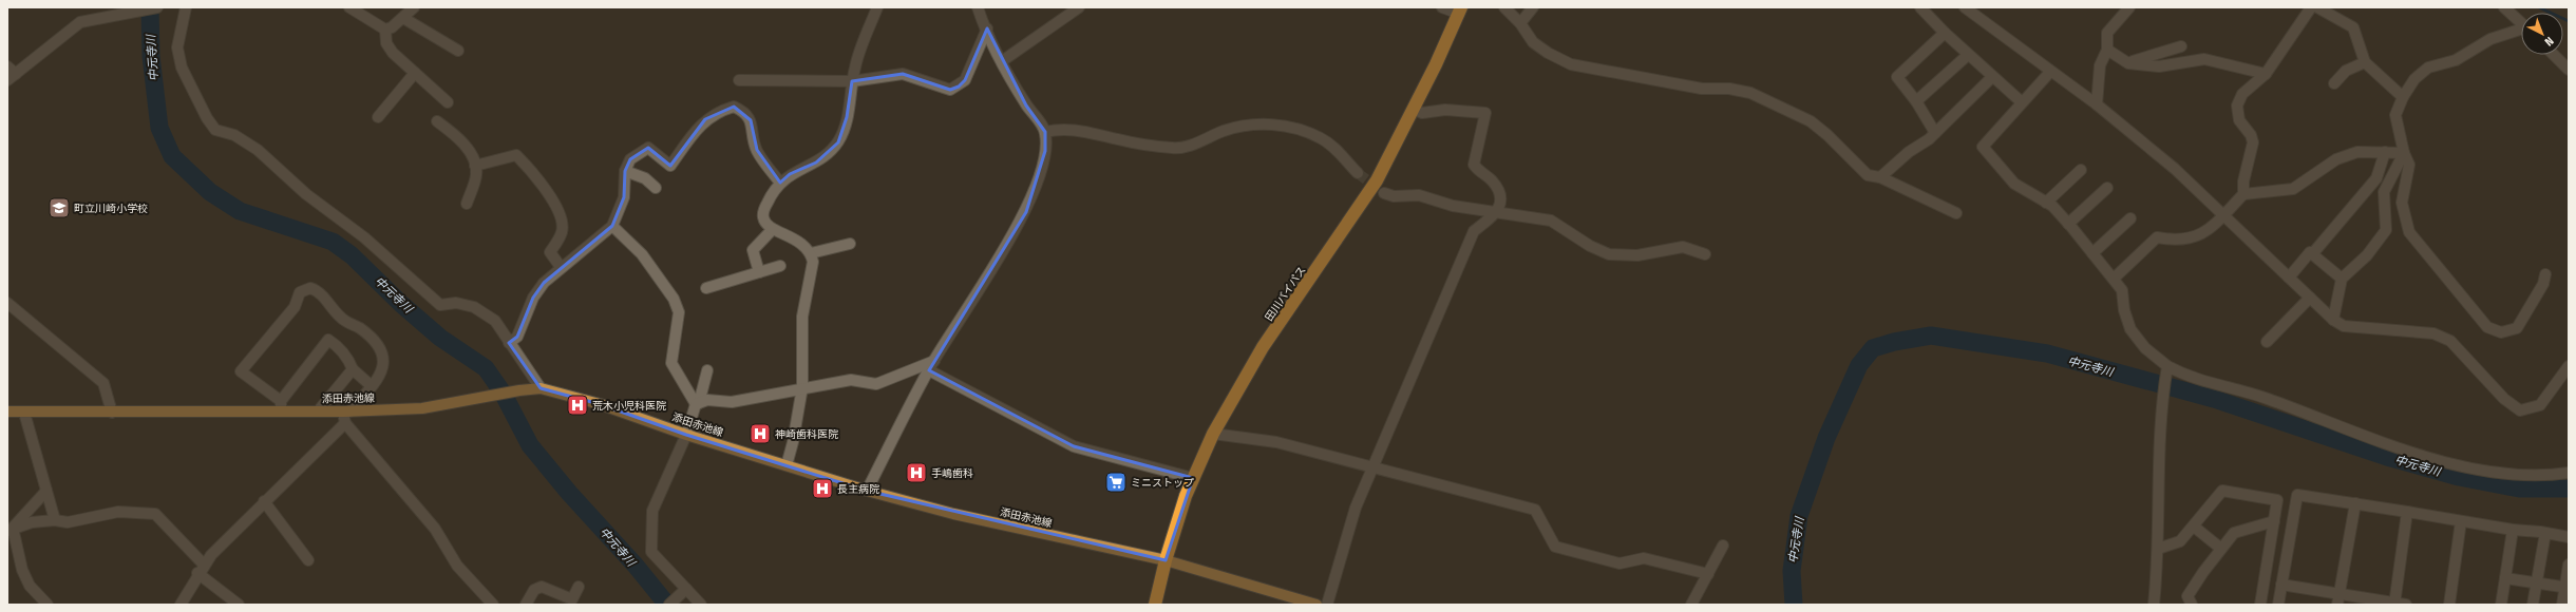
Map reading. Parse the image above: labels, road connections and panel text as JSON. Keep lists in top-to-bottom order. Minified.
{"streets":{"highway":["田川バイパス"],"main road":["添田赤池線"]},"crossings":[["田川バイパス","添田赤池線"]],"water":["中元寺川"],"places":{"school or university":["町立川崎小学校"],"hospital":["荒木小児科医院","神崎歯科医院","手嶋歯科","長主病院"],"supermarket":["ミニストップ"]},"north":"bottom right"}
